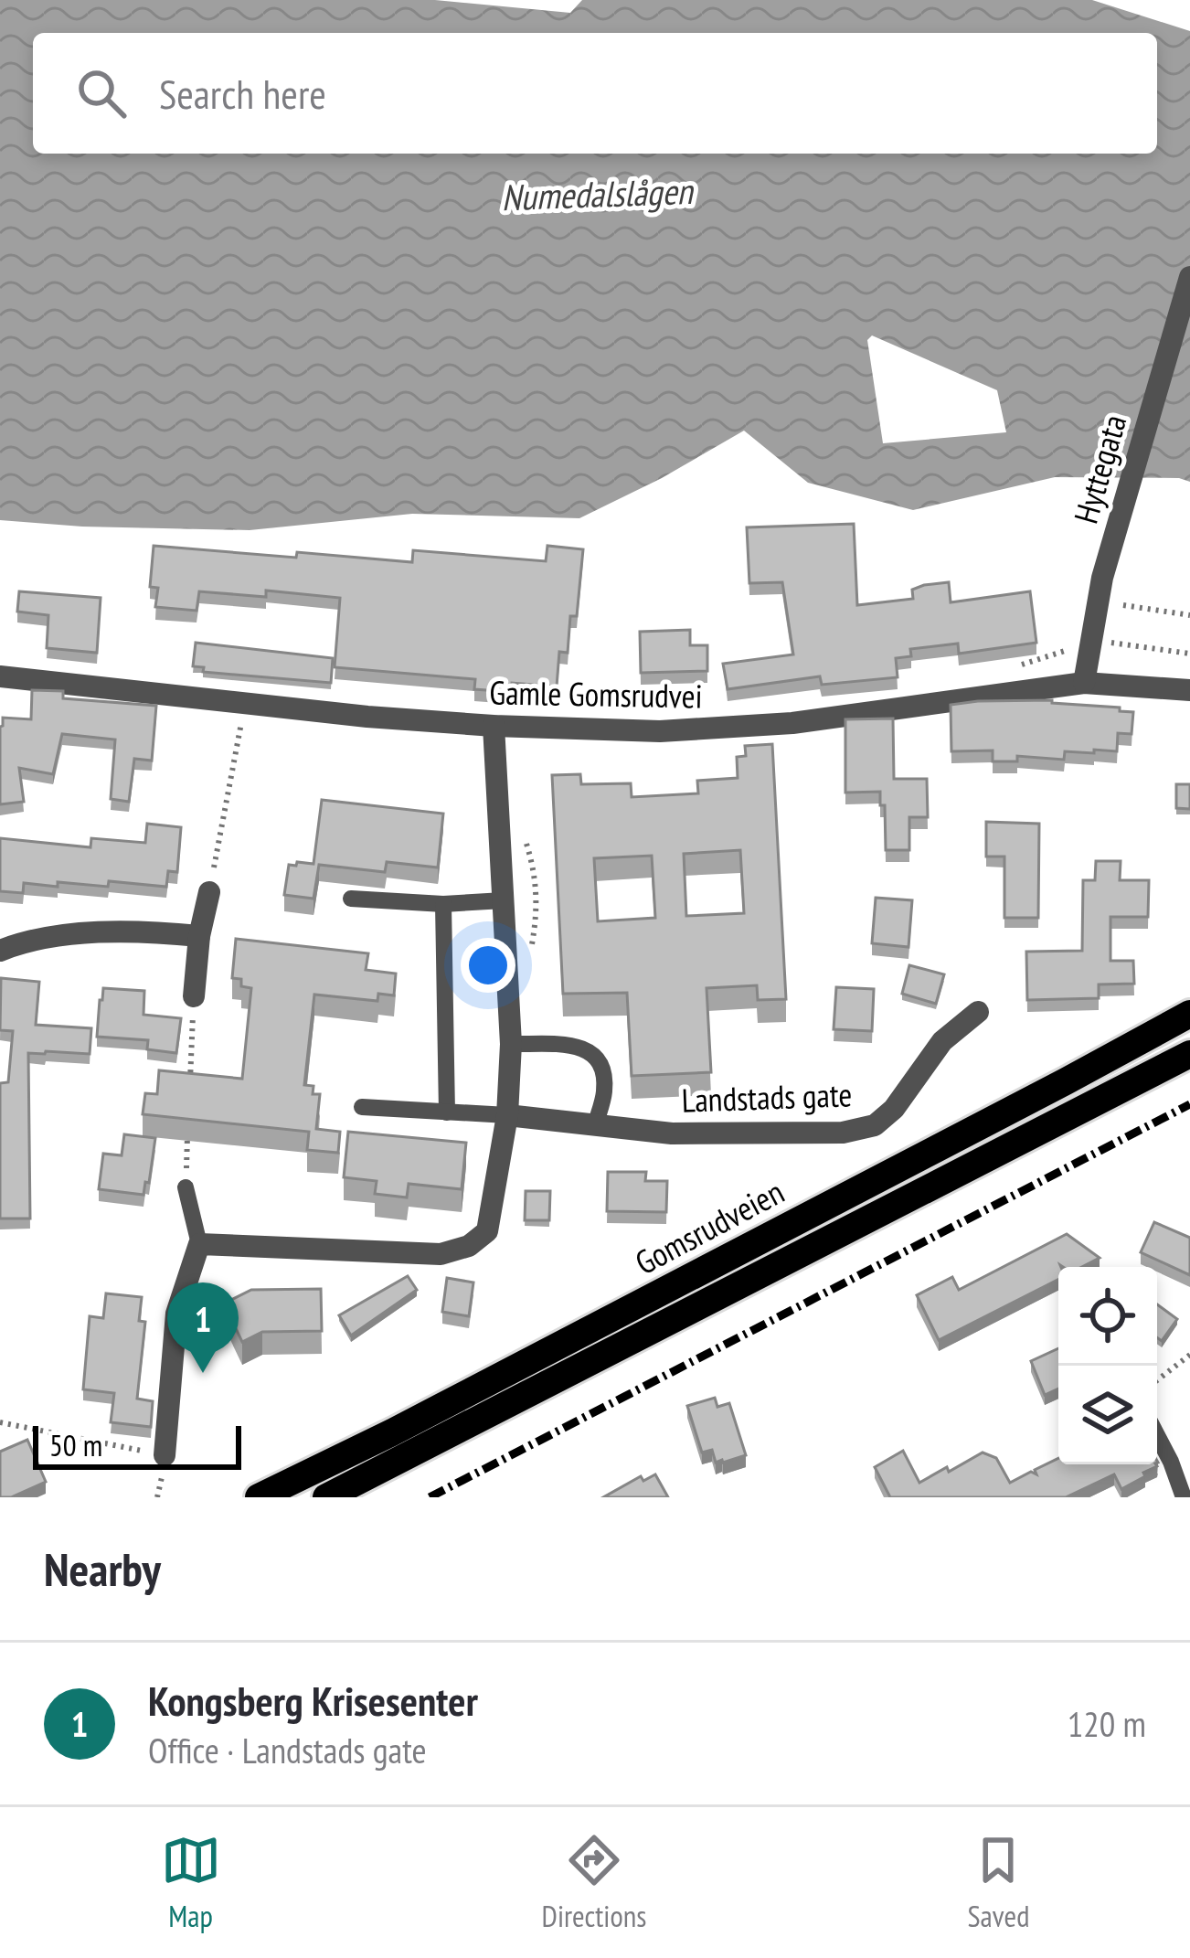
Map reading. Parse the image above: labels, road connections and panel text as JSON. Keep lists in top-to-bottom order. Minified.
{"streets":{"main road":["Gomsrudveien"],"street":["Hyttegata","Gamle Gomsrudvei","Landstads gate"]},"crossings":[["Hyttegata","Gamle Gomsrudvei"]],"water":["Numedalslågen"],"scale_bar":"50 m","page":{"search":"Search here","pins":"1","scale":"50 m","heading":"Nearby","list":[{"mark":"1","name":"Kongsberg Krisesenter","note":"Office · Landstads gate","value":"120 m"}],"nav":["Map","Directions","Saved"]}}
